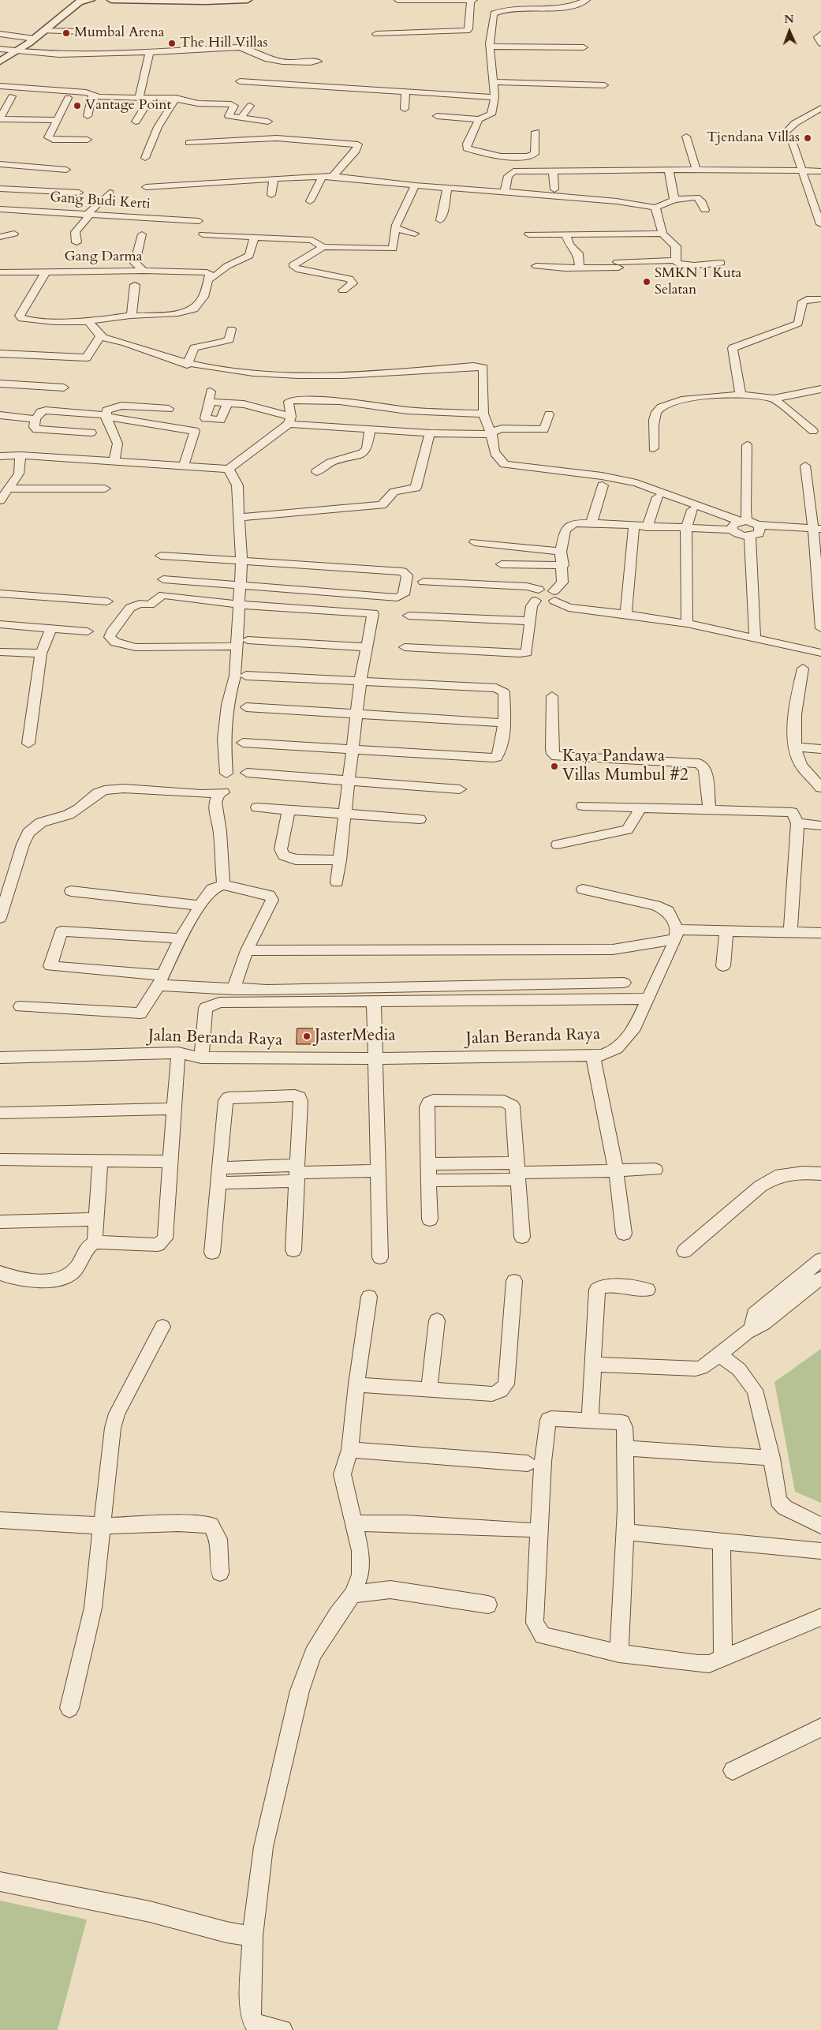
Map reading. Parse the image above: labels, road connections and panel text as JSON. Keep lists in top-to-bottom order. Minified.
{"streets":{"street":["Gang Budi Kerti","Gang Darma","Jalan Beranda Raya"]},"places":["Mumbal Arena","The Hill Villas","Vantage Point","Tjendana Villas","SMKN 1 Kuta Selatan","Kaya Pandawa Villas Mumbul #2","JasterMedia"],"north":"top"}
